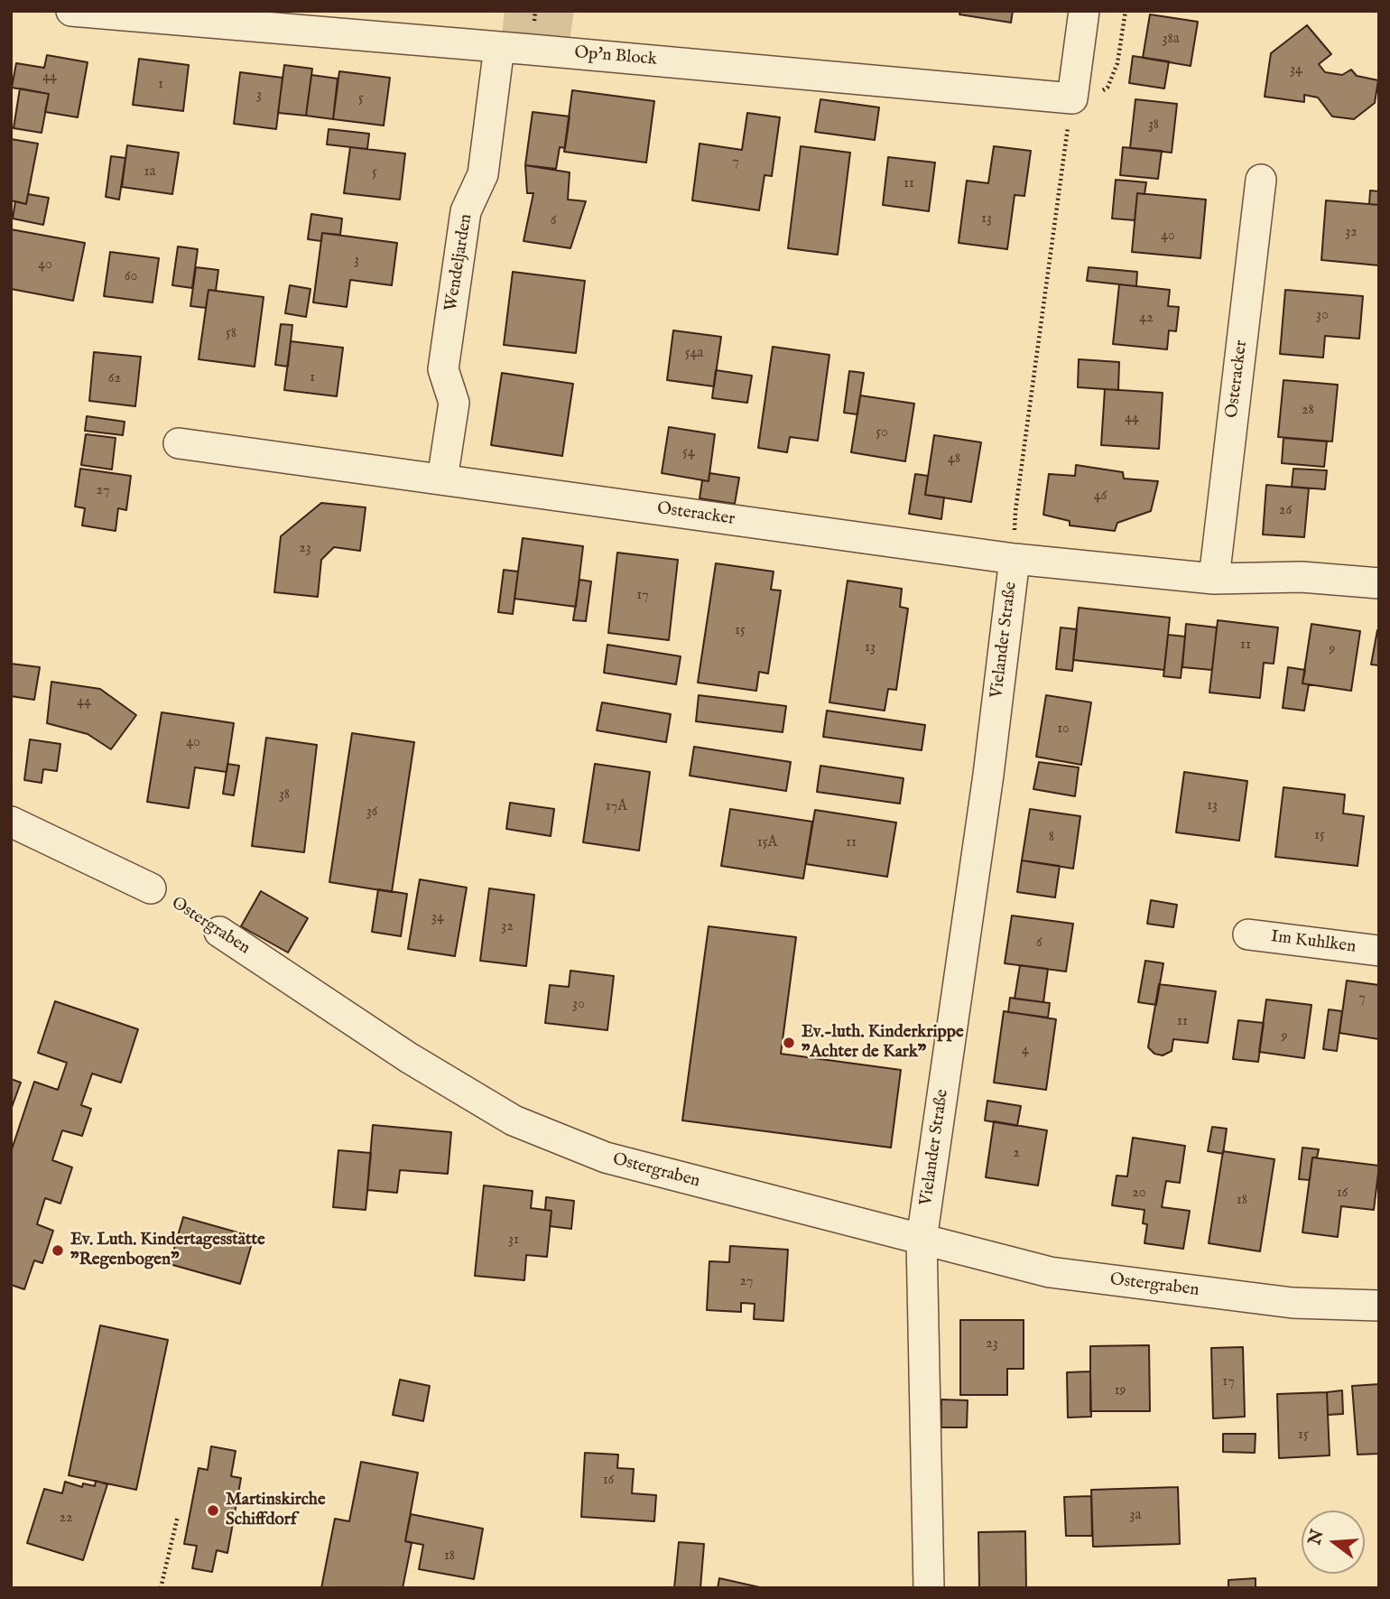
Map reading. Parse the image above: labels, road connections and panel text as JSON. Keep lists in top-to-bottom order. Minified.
{"streets":{"street":["Op'n Block","Wendeljarden","Osteracker","Vielander Straße","Ostergraben","Im Kuhlken"]},"crossings":[["Op'n Block","Wendeljarden"],["Wendeljarden","Osteracker"],["Osteracker","Vielander Straße"],["Vielander Straße","Ostergraben"]],"places":["Ev.-luth. Kinderkrippe \"Achter de Kark\"","Ev. Luth. Kindertagesstätte \"Regenbogen\"","Martinskirche Schiffdorf"],"house_numbers":["38a","34","44","1","3","5","38","7","1a","5","11","13","6","32","40","3","40","60","30","42","58","54a","1","62","28","44","50","54","48","27","46","26","23","17","15","11","13","9","44","10","40","38","13","17A","36","15","8","15A","11","34","32","6","7","30","11","9","4","2","20","16","18","31","27","23","17","19","15","16","3a","22","18"],"north":"left"}
